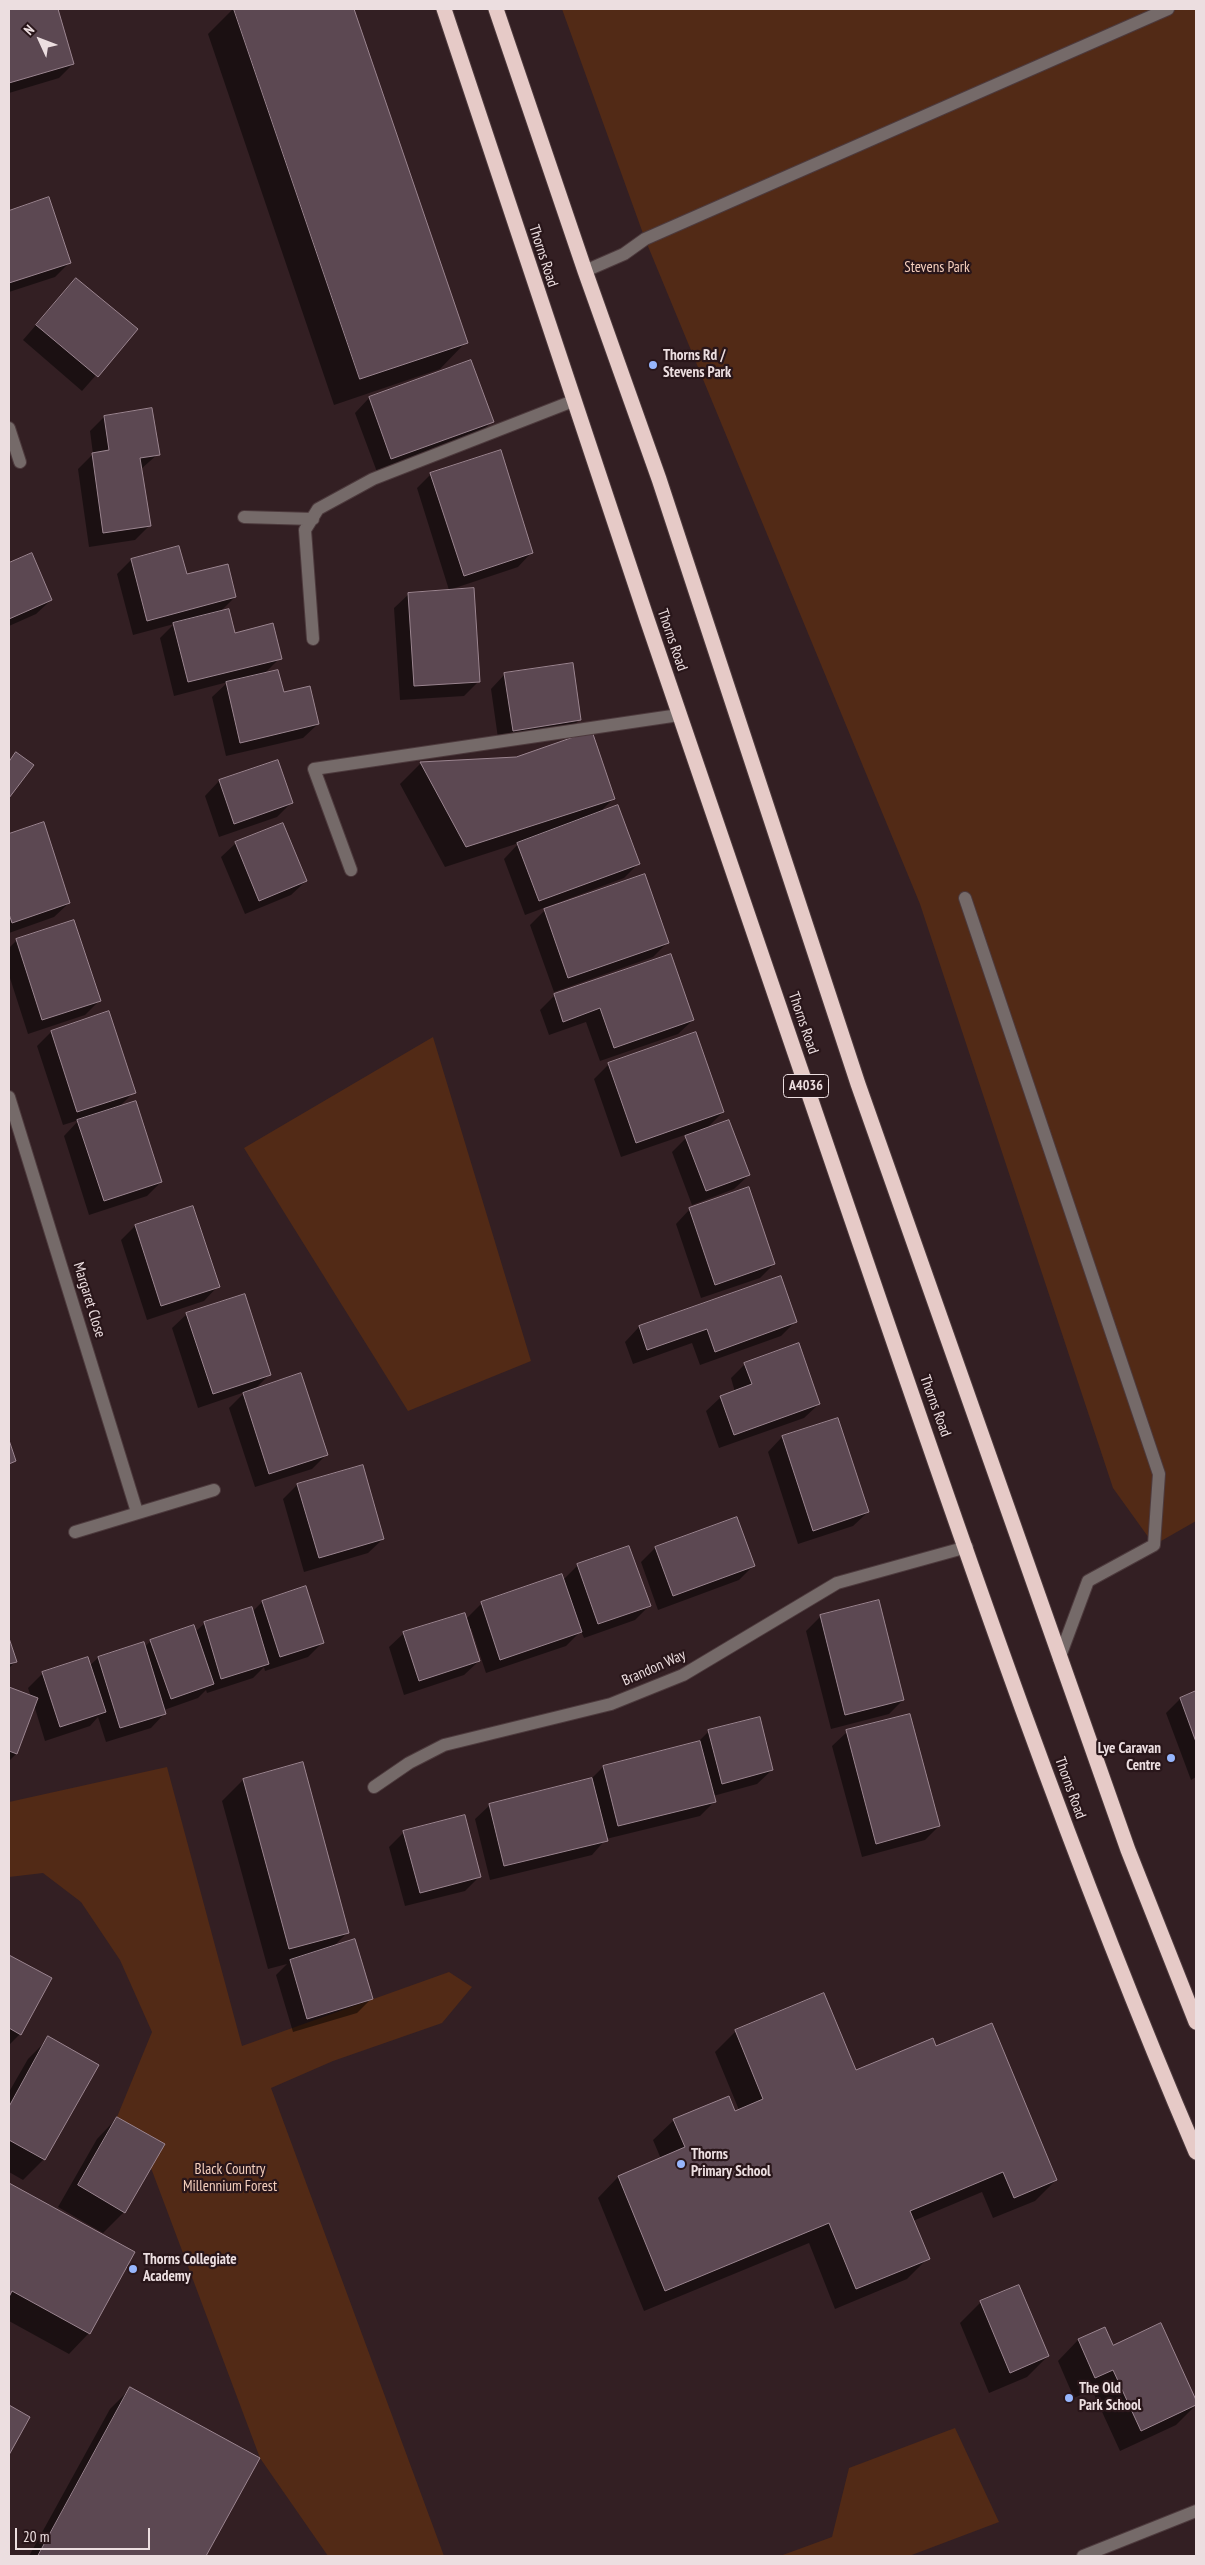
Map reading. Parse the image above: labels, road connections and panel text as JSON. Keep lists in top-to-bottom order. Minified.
{"streets":{"highway":["Thorns Road","A4036"],"street":["Margaret Close","Brandon Way"]},"crossings":[["Thorns Road","Brandon Way"]],"parks":["Stevens Park","Black Country Millennium Forest"],"places":["Thorns Rd / Stevens Park","Lye Caravan Centre","Thorns Primary School","Thorns Collegiate Academy","The Old Park School"],"scale_bar":"20 m","north":"top left"}
